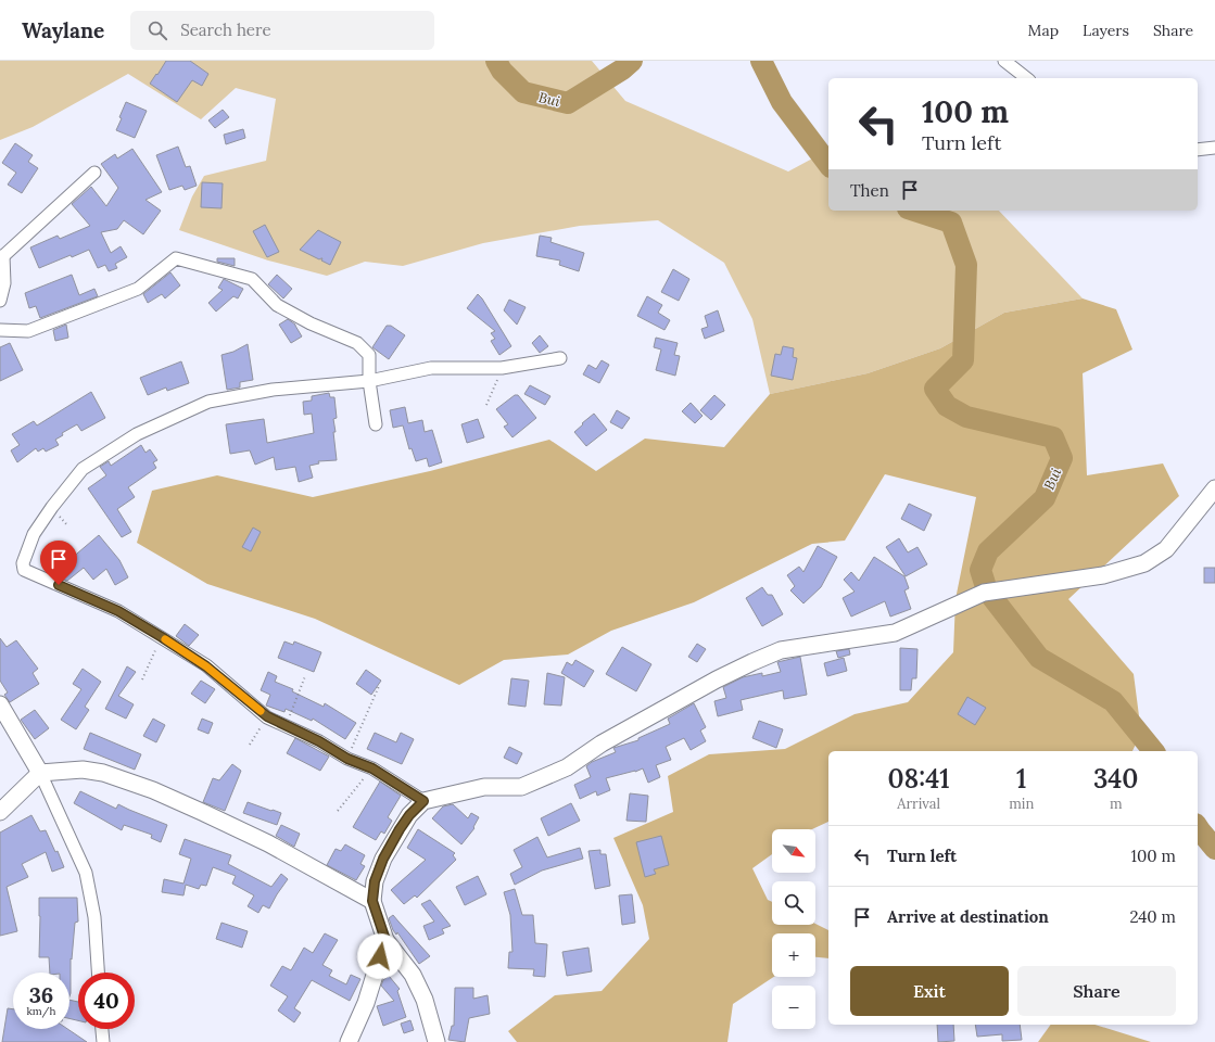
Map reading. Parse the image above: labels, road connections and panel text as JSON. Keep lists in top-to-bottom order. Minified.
{"water":["Bui"],"north":"bottom right","page":{"header":"Waylane","search":"Search here","nav":["Map","Layers","Share"],"turn":["100 m","Turn left"],"then":"Then","eta":["08:41","Arrival","1","min","340","m"],"list":[{"name":"Turn left","value":"100 m"},{"name":"Arrive at destination","value":"240 m"}],"map_buttons":["+","−"],"buttons":["Exit","Share"],"speed":"36 km/h","limit":"40"}}
